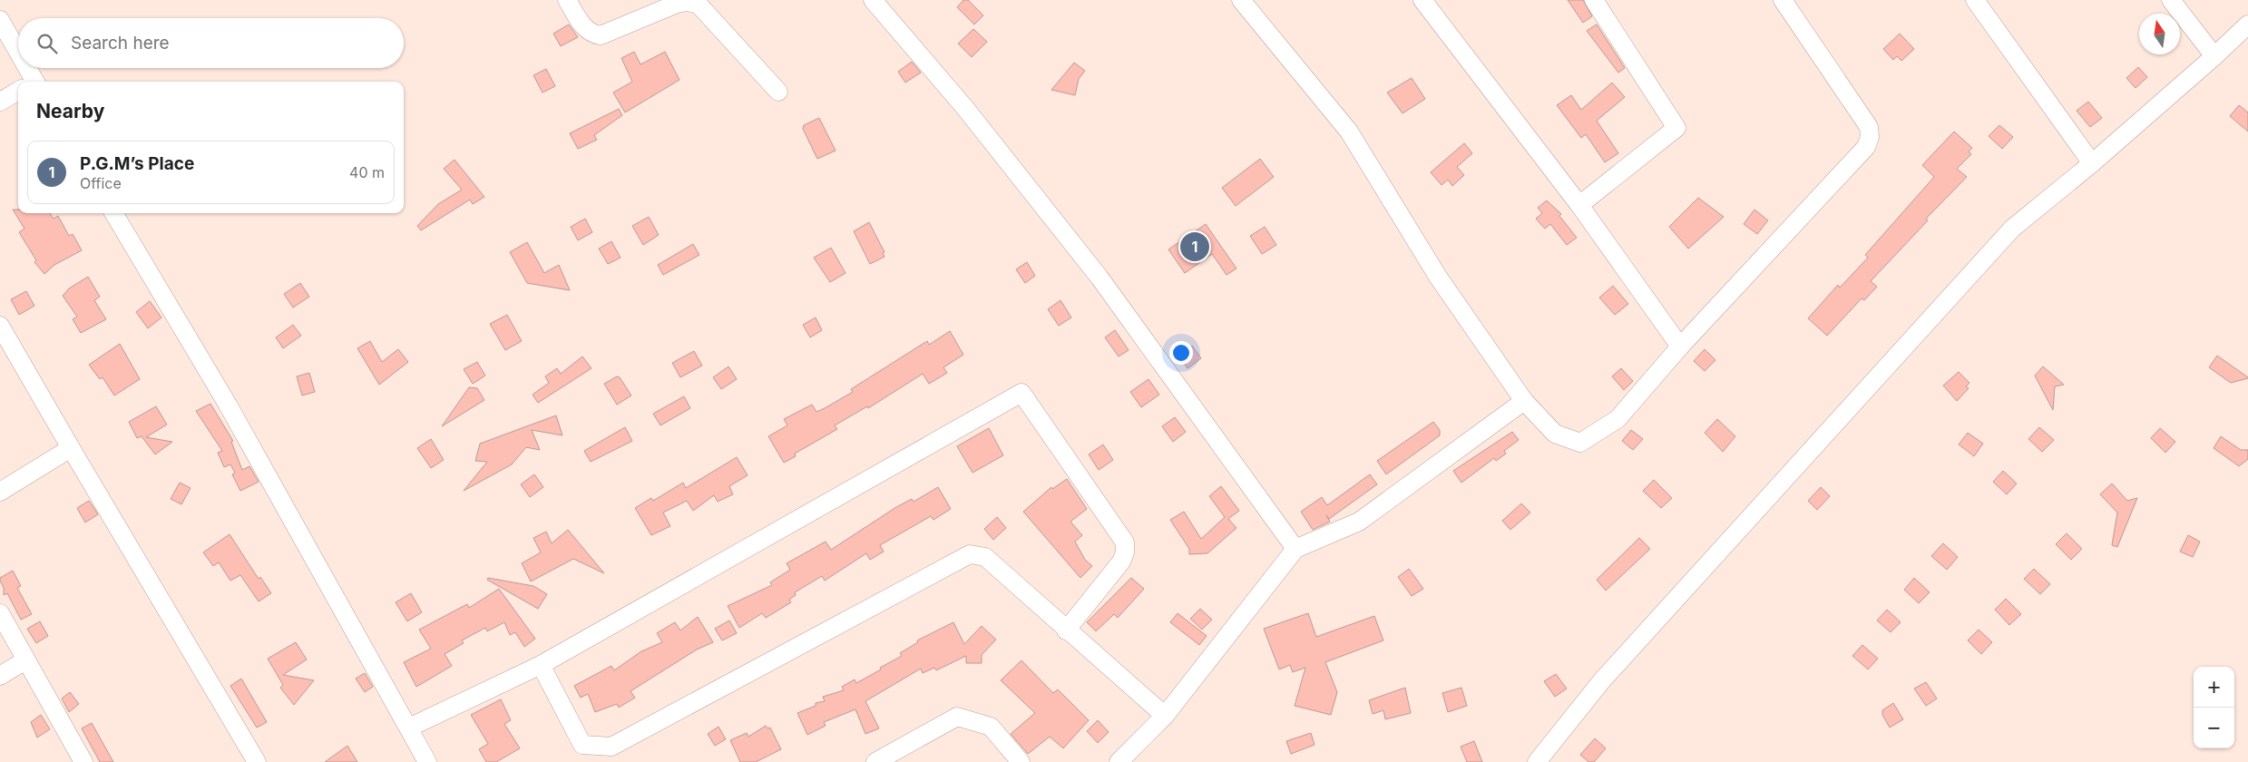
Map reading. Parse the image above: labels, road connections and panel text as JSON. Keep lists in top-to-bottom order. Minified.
{"north":"top","page":{"search":"Search here","heading":"Nearby","list":[{"mark":"1","name":"P.G.M’s Place","note":"Office","value":"40 m"}],"pins":"1","map_buttons":["+","−"]}}
